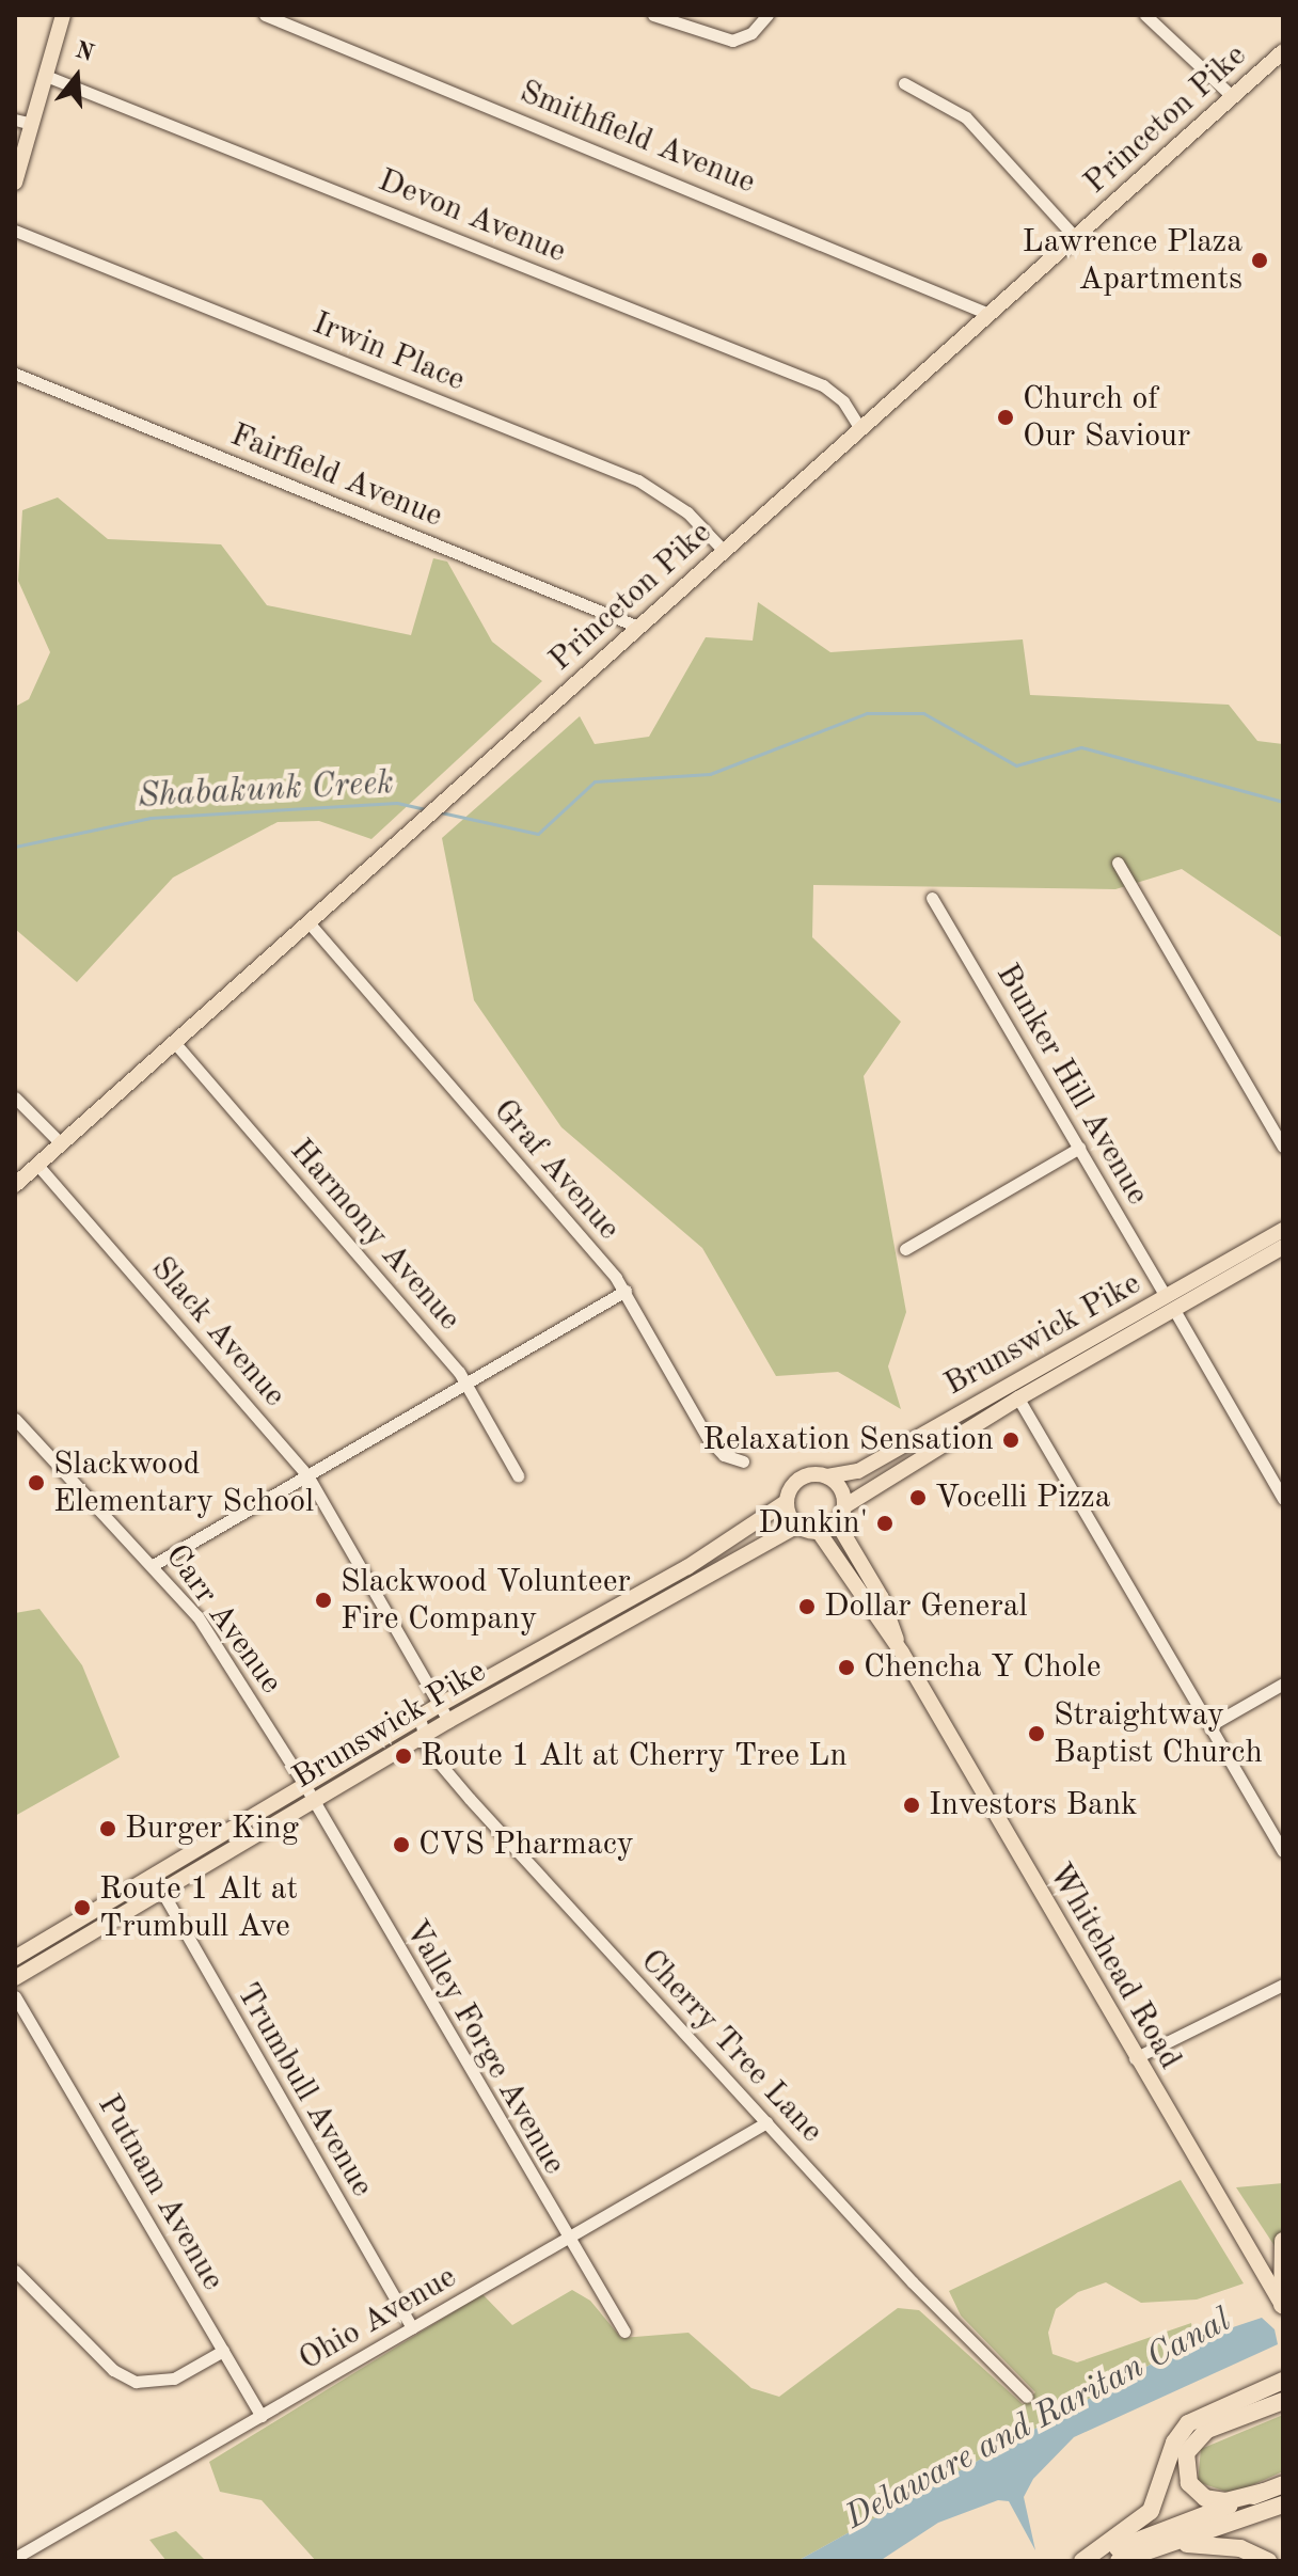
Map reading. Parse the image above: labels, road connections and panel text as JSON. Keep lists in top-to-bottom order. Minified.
{"streets":{"main road":["Princeton Pike","Brunswick Pike","Whitehead Road"],"street":["Smithfield Avenue","Devon Avenue","Irwin Place","Fairfield Avenue","Bunker Hill Avenue","Graf Avenue","Harmony Avenue","Slack Avenue","Carr Avenue","Cherry Tree Lane","Valley Forge Avenue","Trumbull Avenue","Putnam Avenue","Ohio Avenue"]},"crossings":[["Princeton Pike","Smithfield Avenue"],["Princeton Pike","Devon Avenue"],["Princeton Pike","Irwin Place"],["Princeton Pike","Fairfield Avenue"],["Princeton Pike","Graf Avenue"],["Princeton Pike","Harmony Avenue"],["Princeton Pike","Slack Avenue"],["Bunker Hill Avenue","Brunswick Pike"],["Slack Avenue","Brunswick Pike"],["Brunswick Pike","Carr Avenue"],["Brunswick Pike","Whitehead Road"],["Brunswick Pike","Cherry Tree Lane"],["Brunswick Pike","Valley Forge Avenue"],["Brunswick Pike","Trumbull Avenue"],["Carr Avenue","Valley Forge Avenue"],["Cherry Tree Lane","Ohio Avenue"],["Valley Forge Avenue","Ohio Avenue"],["Trumbull Avenue","Ohio Avenue"],["Putnam Avenue","Ohio Avenue"]],"water":["Shabakunk Creek","Delaware and Raritan Canal"],"places":["Lawrence Plaza Apartments","Church of Our Saviour","Relaxation Sensation","Slackwood Elementary School","Vocelli Pizza","Dunkin'","Slackwood Volunteer Fire Company","Dollar General","Chencha Y Chole","Straightway Baptist Church","Route 1 Alt at Cherry Tree Ln","Investors Bank","Burger King","CVS Pharmacy","Route 1 Alt at Trumbull Ave"],"north":"top"}
